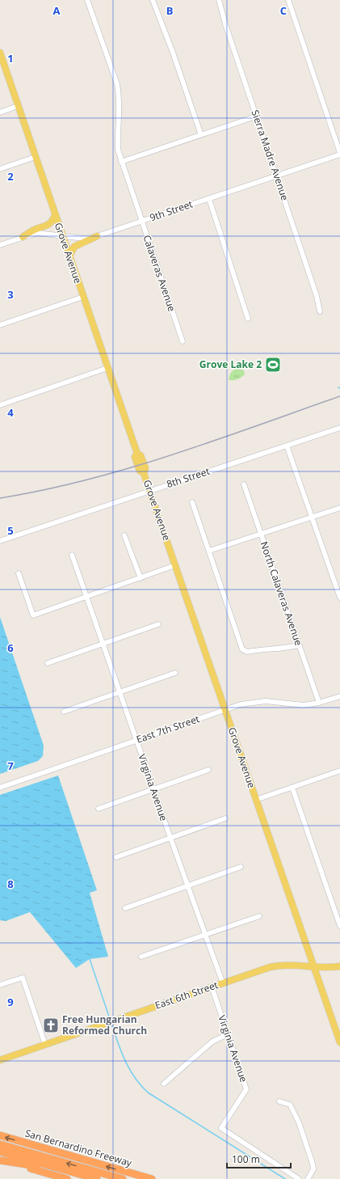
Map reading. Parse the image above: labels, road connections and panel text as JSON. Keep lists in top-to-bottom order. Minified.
{"streets":{"highway":["San Bernardino Freeway"],"main road":["Grove Avenue","East 6th Street"],"street":["Sierra Madre Avenue","9th Street","Calaveras Avenue","8th Street","North Calaveras Avenue","East 7th Street","Virginia Avenue"]},"crossings":[["Sierra Madre Avenue","9th Street"],["9th Street","Grove Avenue"],["9th Street","Calaveras Avenue"],["Grove Avenue","8th Street"],["Grove Avenue","East 7th Street"],["Grove Avenue","East 6th Street"],["North Calaveras Avenue","East 7th Street"],["East 7th Street","Virginia Avenue"],["Virginia Avenue","East 6th Street"]],"places":{"sports":["Grove Lake 2"],"church":["Free Hungarian Reformed Church"]},"scale_bar":"100 m","grid":{"columns":["A","B","C"],"rows":["1","2","3","4","5","6","7","8","9"]}}
